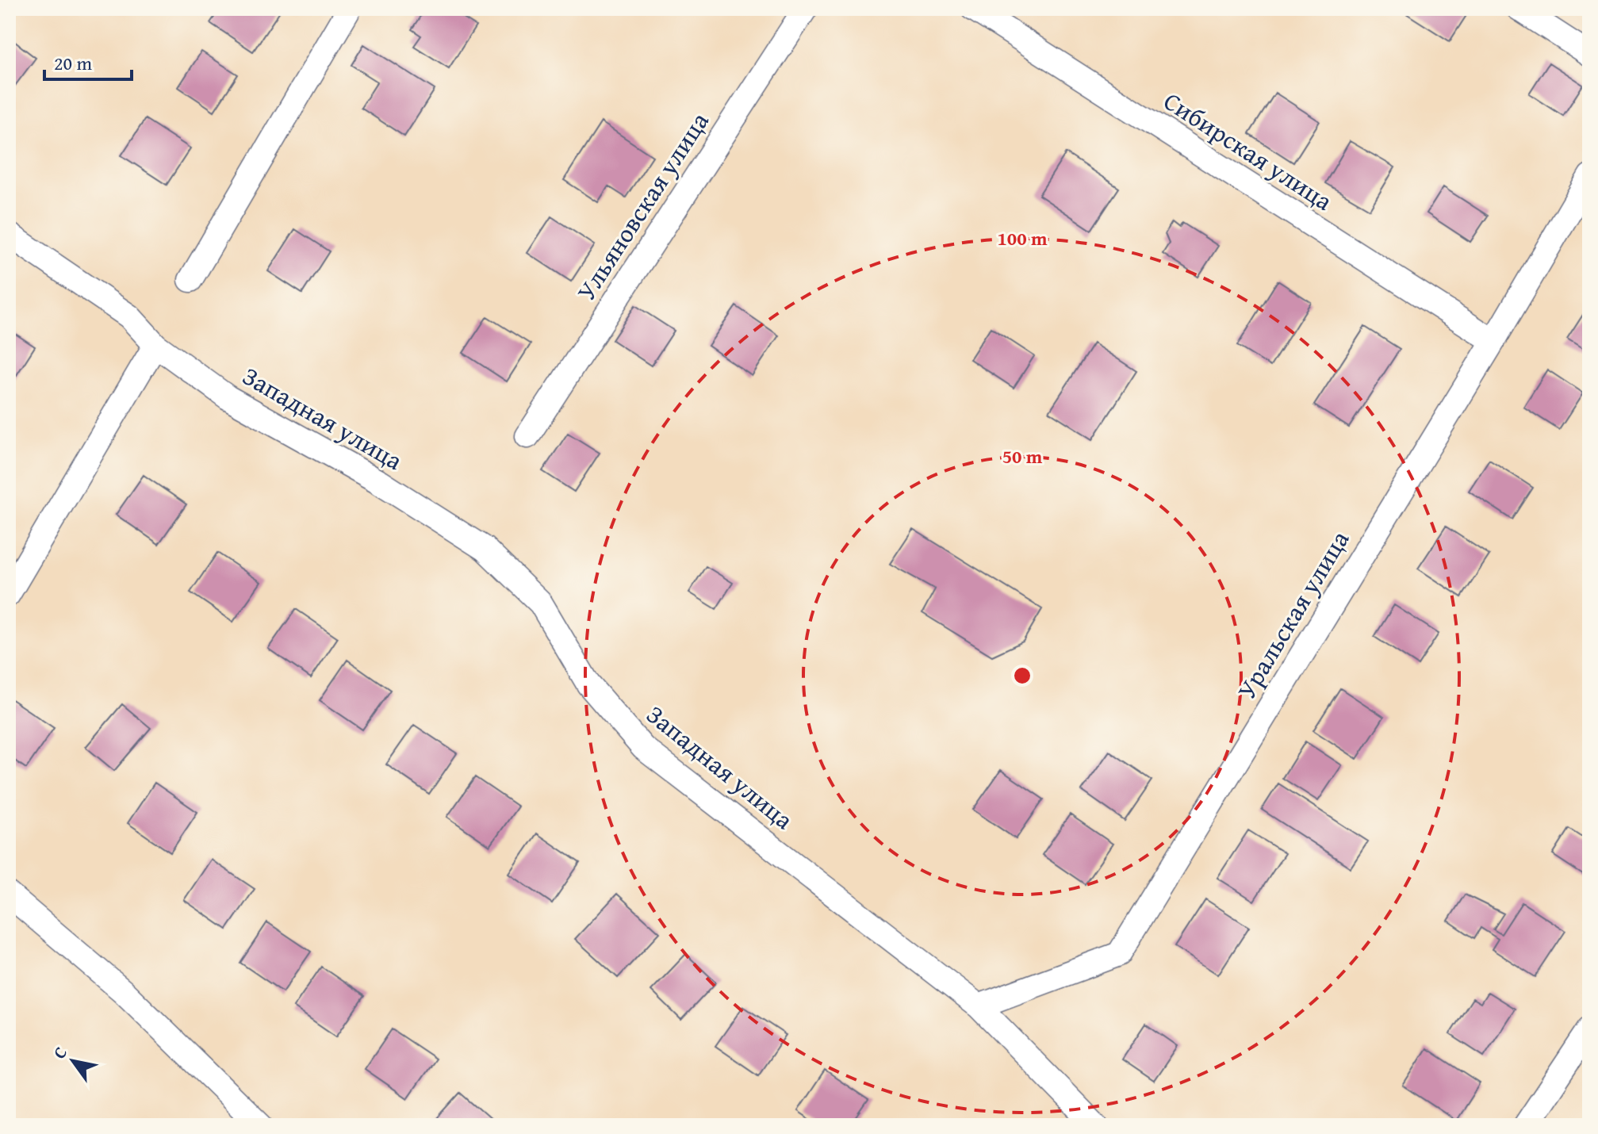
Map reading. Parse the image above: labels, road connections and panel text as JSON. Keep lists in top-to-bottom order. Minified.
{"streets":{"street":["Сибирская улица","Ульяновская улица","Западная улица","Уральская улица"]},"crossings":[["Сибирская улица","Уральская улица"],["Западная улица","Уральская улица"]],"scale_bar":"20 m","north":"top left","rings":["100 m","50 m"]}
